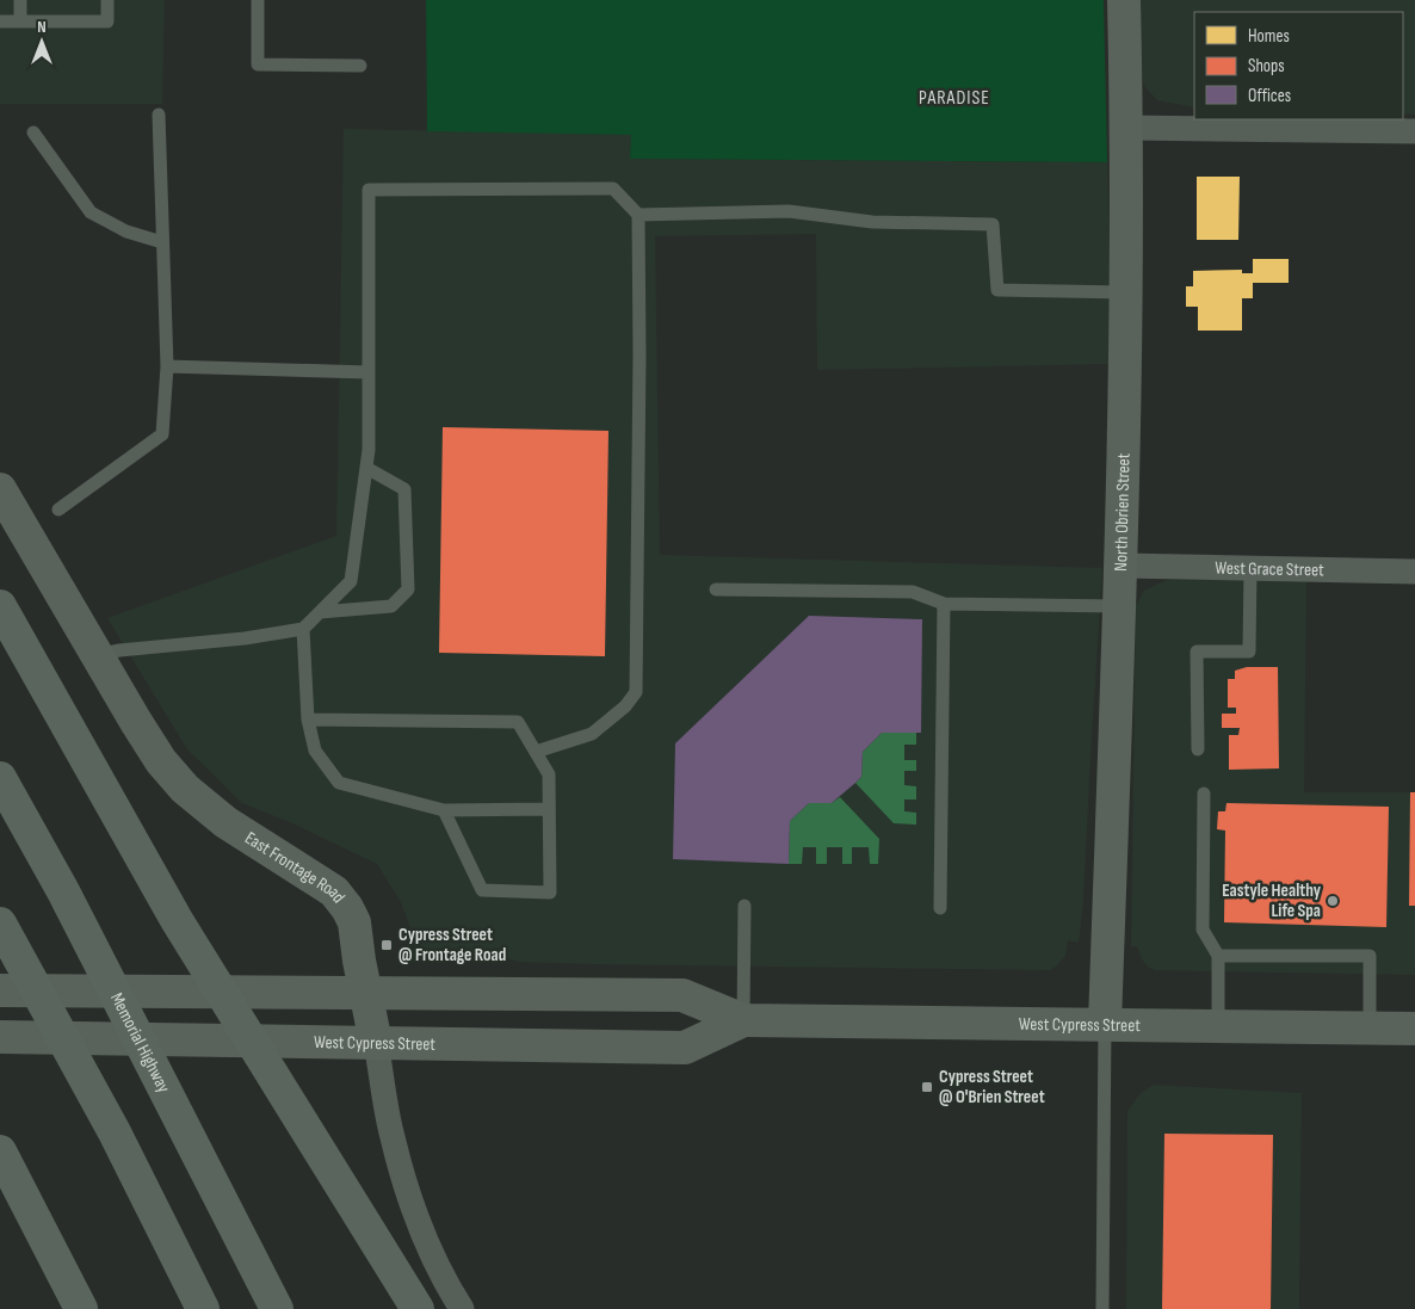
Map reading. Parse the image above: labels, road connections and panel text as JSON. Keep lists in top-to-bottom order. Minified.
{"streets":{"highway":["Memorial Highway"],"street":["North Obrien Street","West Grace Street","East Frontage Road","West Cypress Street"]},"crossings":[["North Obrien Street","West Grace Street"],["North Obrien Street","West Cypress Street"],["East Frontage Road","West Cypress Street"]],"districts":["PARADISE"],"places":{"other":["Eastyle Healthy Life Spa"],"transit":["Cypress Street @ Frontage Road","Cypress Street @ O'Brien Street"]},"legend":["Homes","Shops","Offices"],"north":"top"}
